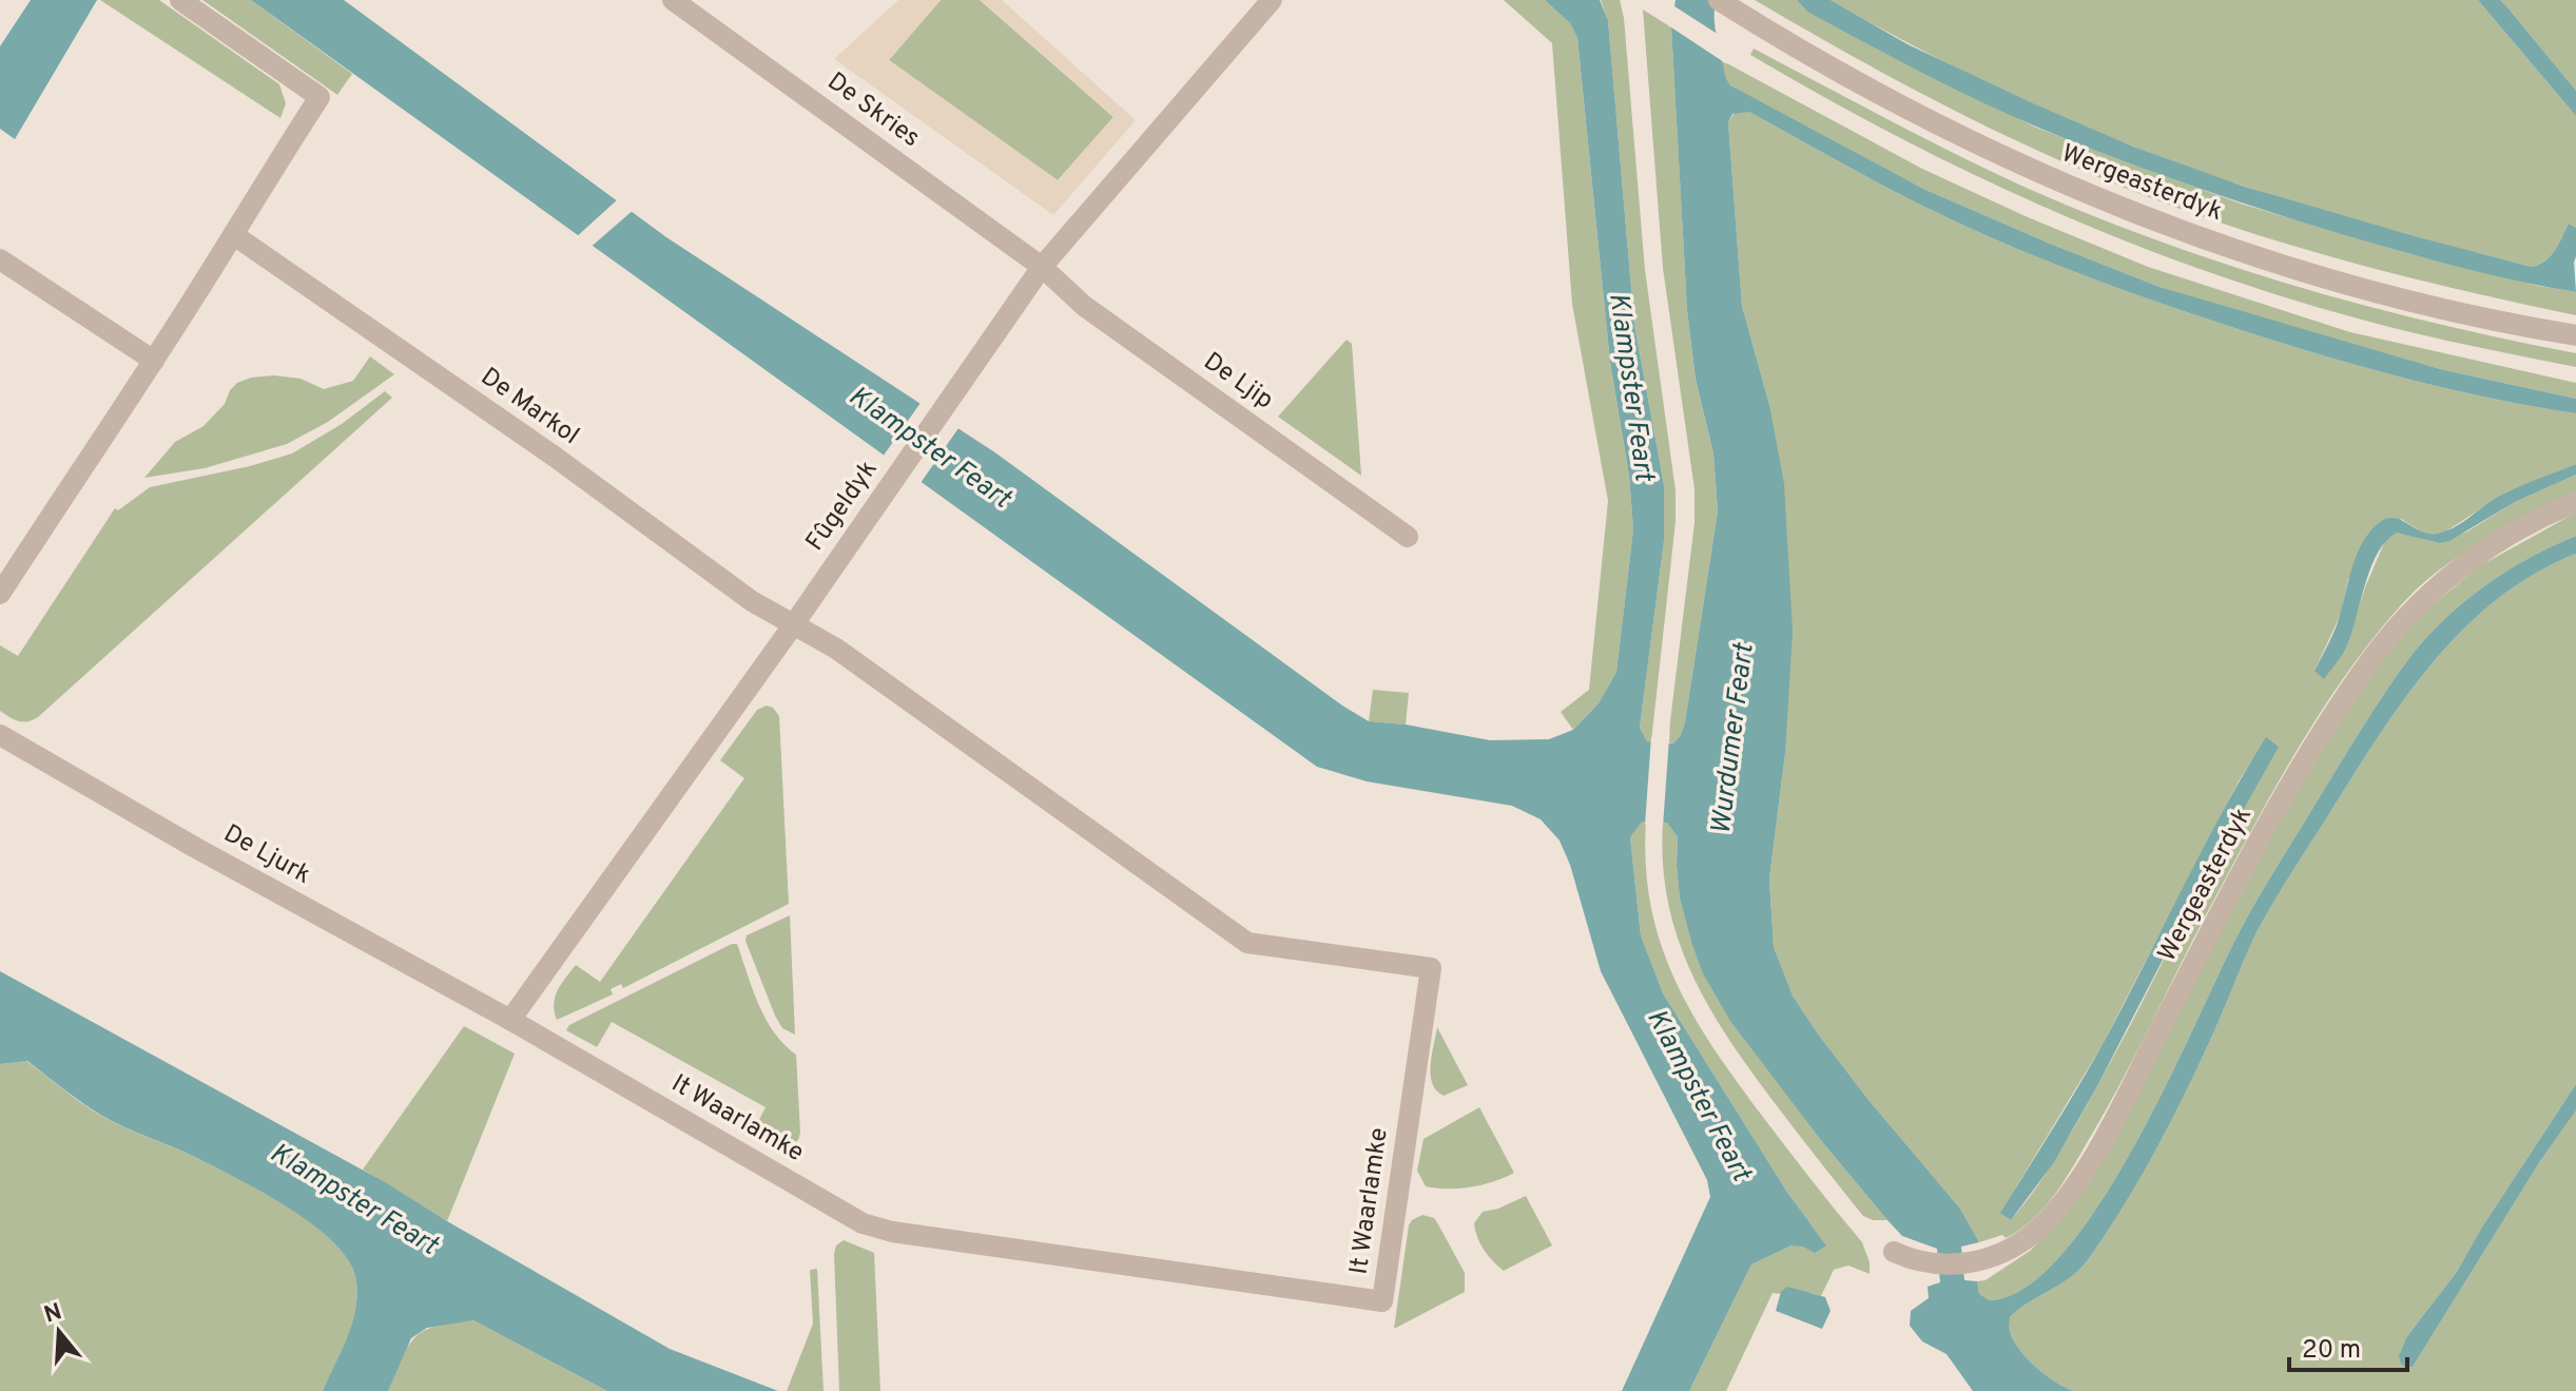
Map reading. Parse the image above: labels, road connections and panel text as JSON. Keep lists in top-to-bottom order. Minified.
{"streets":{"street":["De Skries","Wergeasterdyk","De Ljip","De Markol","Fûgeldyk","De Ljurk","It Waarlamke"]},"crossings":[["De Skries","De Ljip"],["De Skries","Fûgeldyk"],["De Ljip","Fûgeldyk"],["De Markol","Fûgeldyk"],["De Markol","It Waarlamke"],["Fûgeldyk","De Ljurk"],["Fûgeldyk","It Waarlamke"],["De Ljurk","It Waarlamke"]],"water":["Klampster Feart","Wurdumer Feart"],"scale_bar":"20 m","north":"top"}
